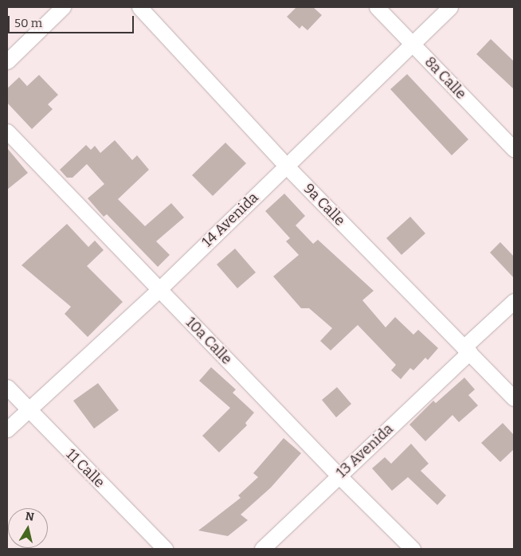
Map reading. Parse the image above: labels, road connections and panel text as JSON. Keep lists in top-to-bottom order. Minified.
{"streets":{"street":["8a Calle","9a Calle","14 Avenida","10a Calle","13 Avenida","11 Calle"]},"crossings":[["8a Calle","14 Avenida"],["9a Calle","14 Avenida"],["9a Calle","13 Avenida"],["14 Avenida","10a Calle"],["14 Avenida","11 Calle"],["10a Calle","13 Avenida"]],"scale_bar":"50 m","north":"top"}
